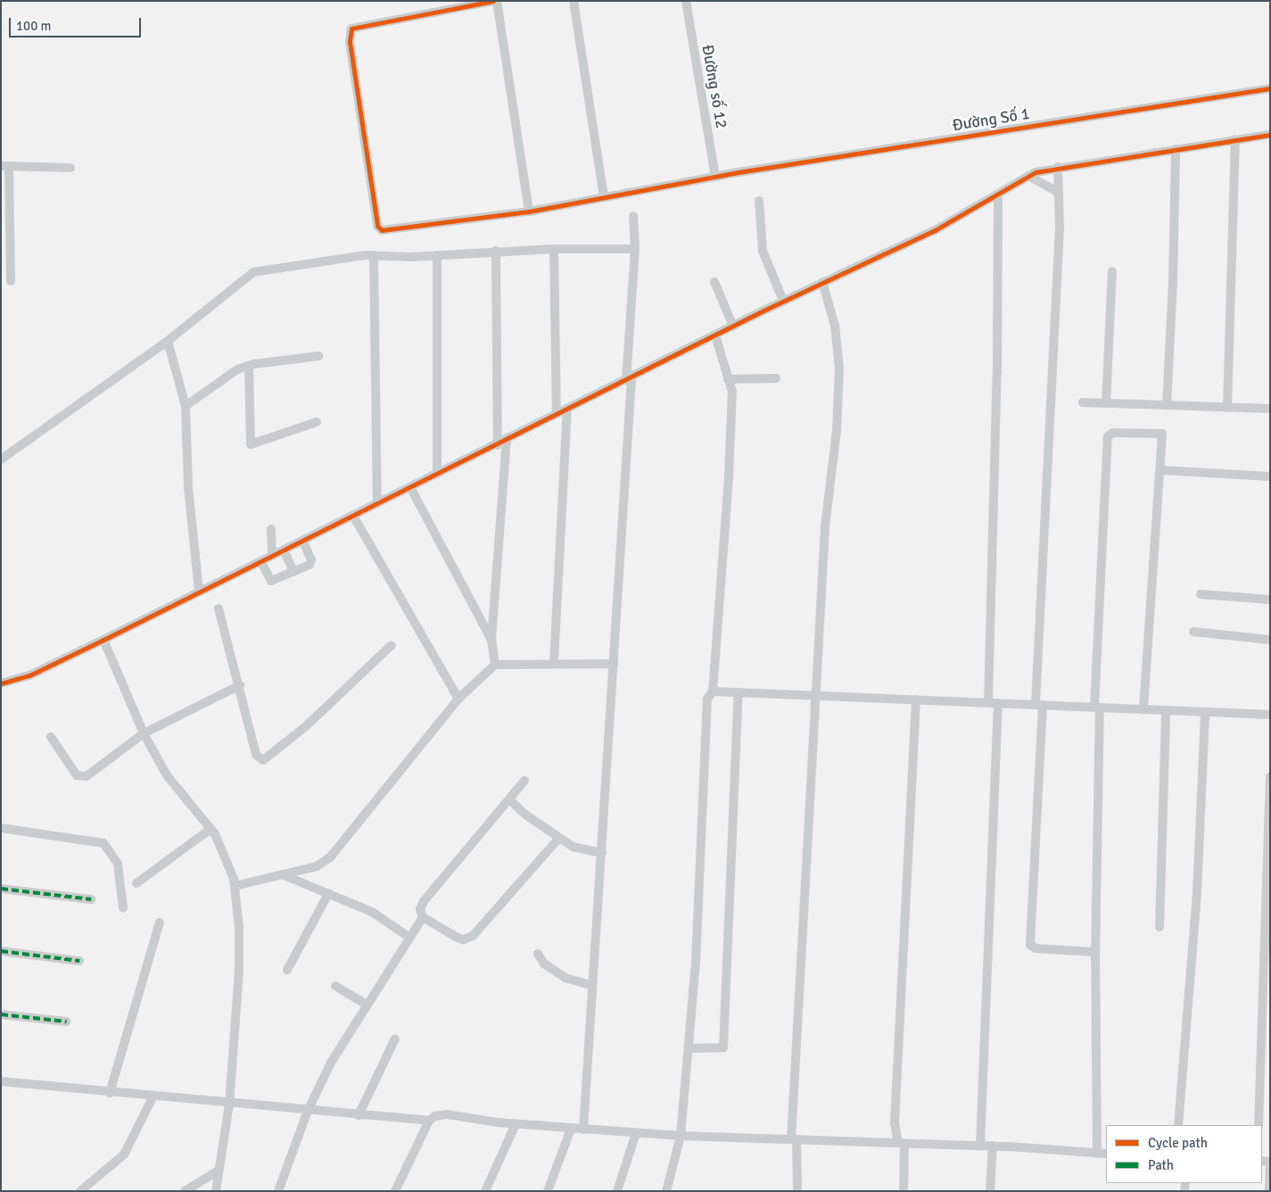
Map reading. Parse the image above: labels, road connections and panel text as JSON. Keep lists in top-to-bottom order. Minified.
{"streets":{"street":["Đường số 12","Đường Số 1"]},"crossings":[["Đường số 12","Đường Số 1"]],"legend":["Cycle path","Path"],"scale_bar":"100 m"}
